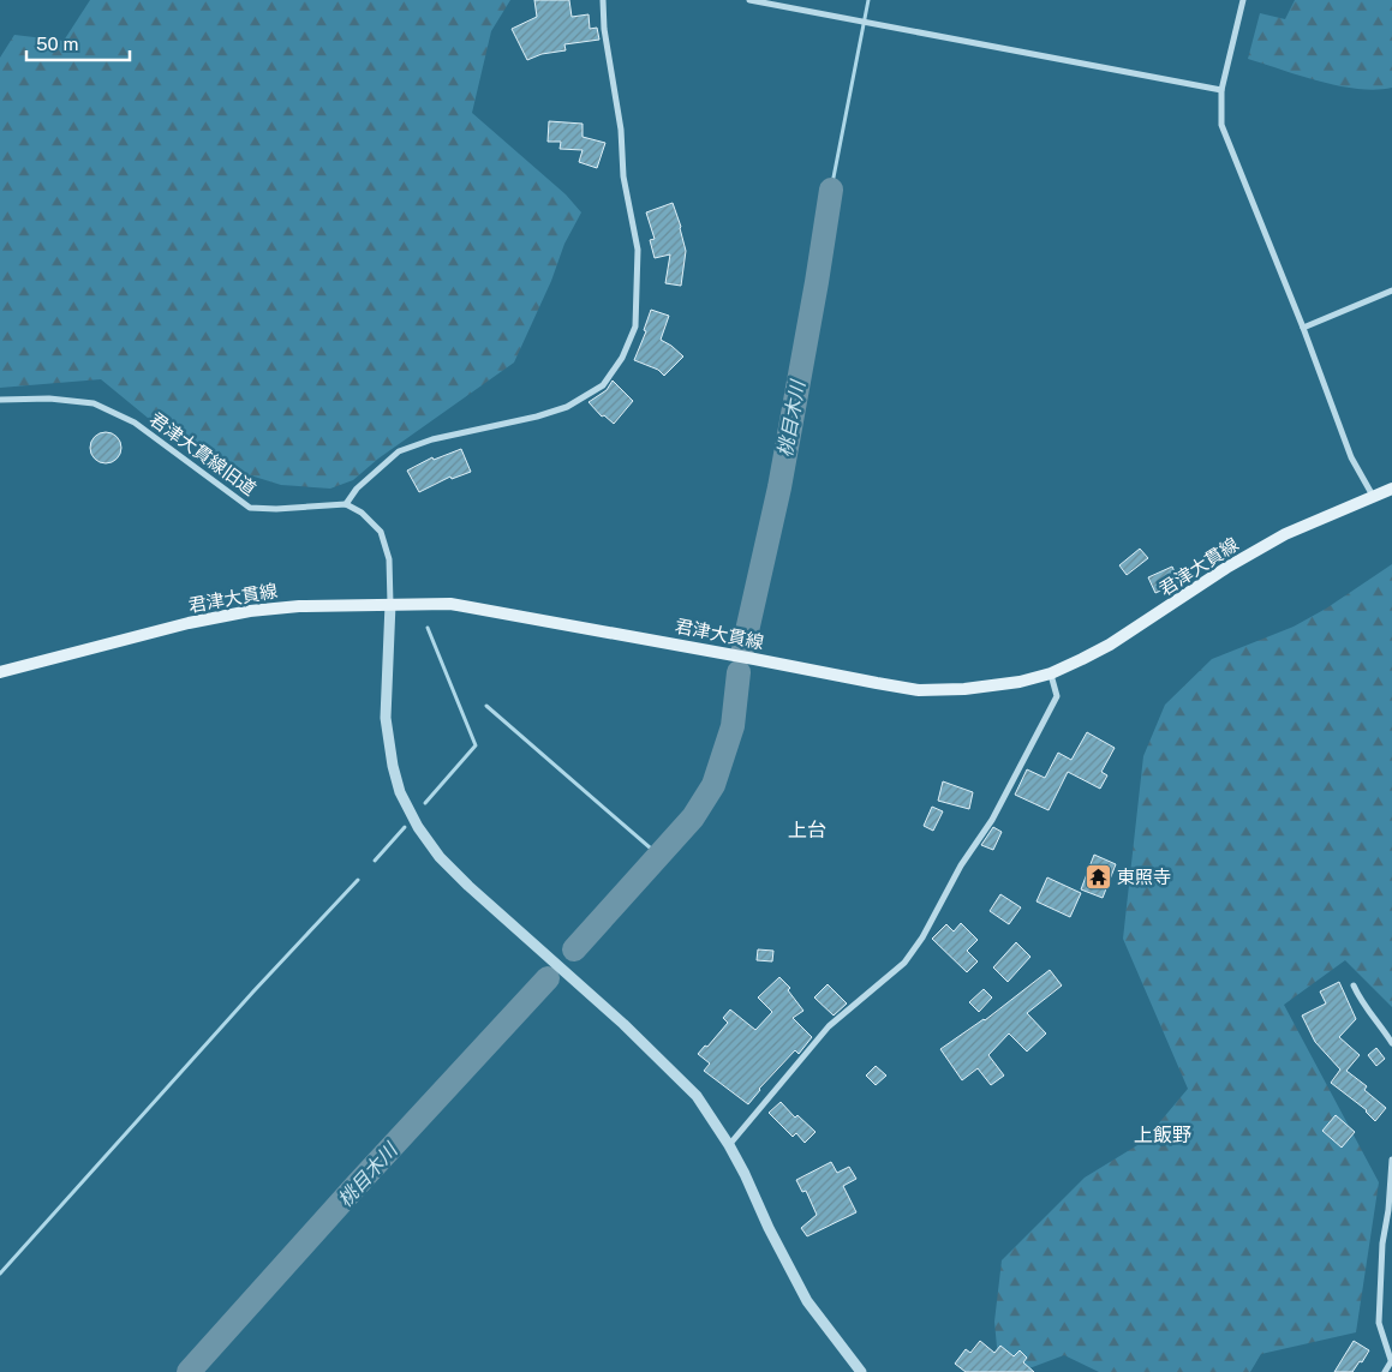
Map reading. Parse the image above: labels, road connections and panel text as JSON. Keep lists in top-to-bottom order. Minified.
{"streets":{"main road":["君津大貫線"],"street":["君津大貫線旧道"]},"districts":["上台","上飯野"],"water":["桃目木川"],"places":{"temple":["東照寺"]},"scale_bar":"50 m"}
